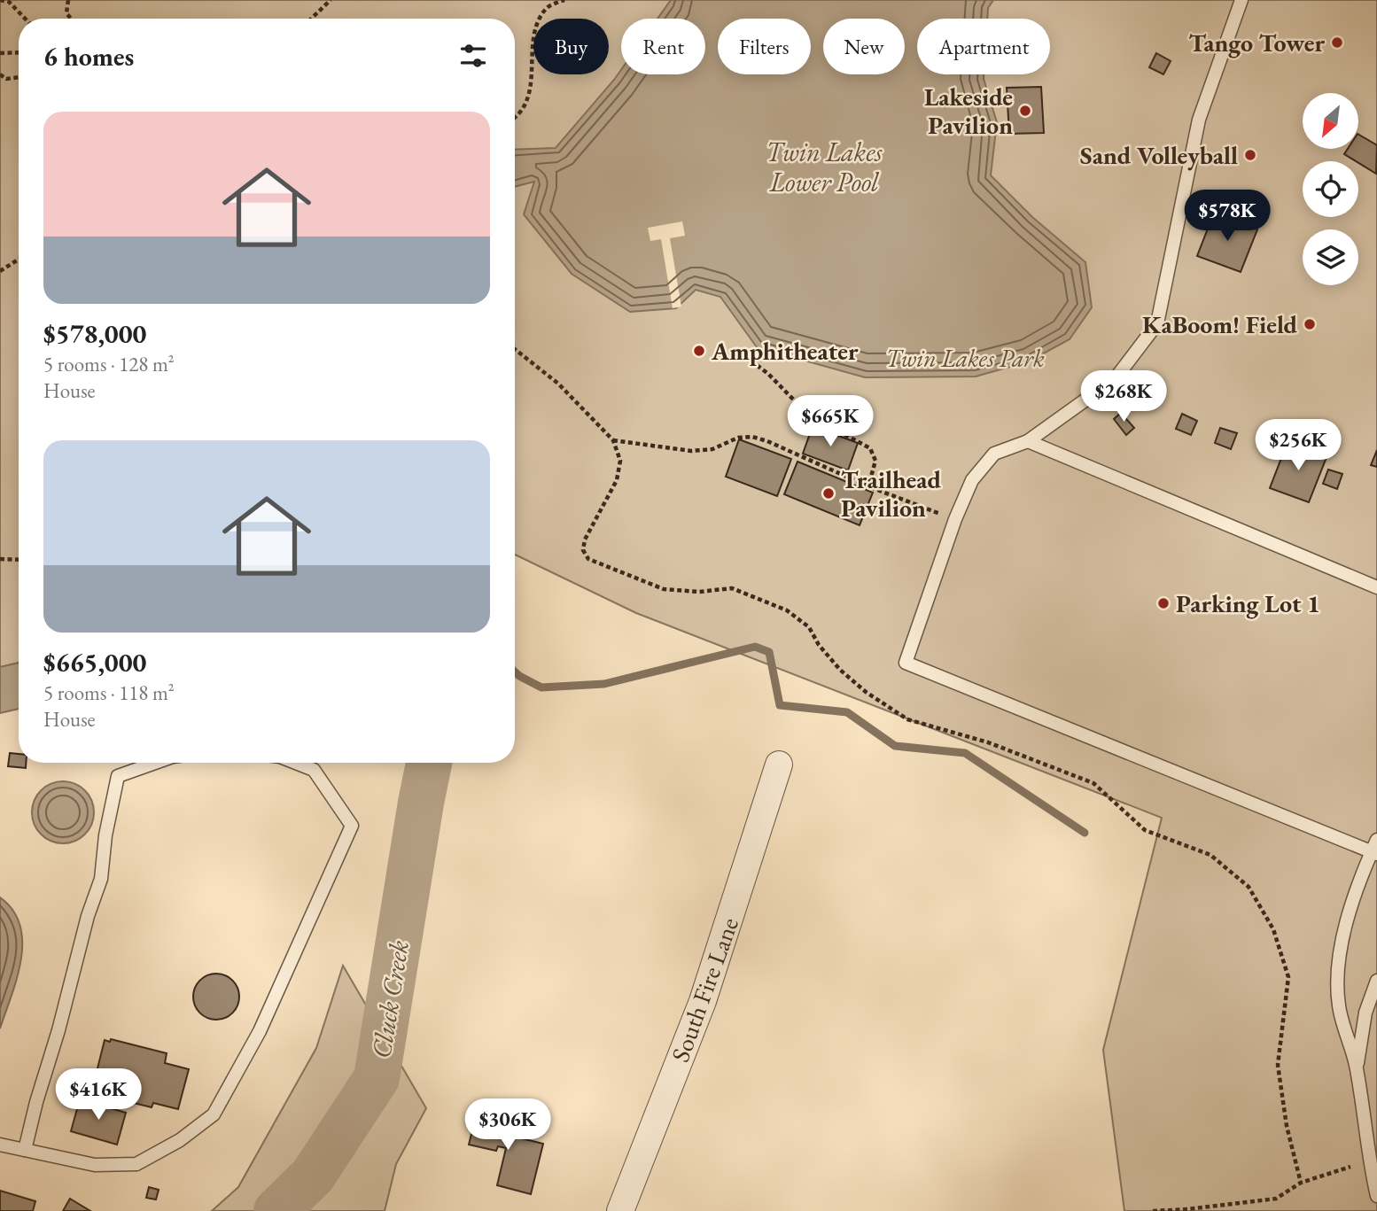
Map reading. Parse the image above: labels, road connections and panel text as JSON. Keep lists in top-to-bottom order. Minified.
{"streets":{"street":["South Fire Lane"]},"water":["Twin Lakes Lower Pool","Cluck Creek"],"parks":["Twin Lakes Park"],"places":["Tango Tower","Lakeside Pavilion","Sand Volleyball","KaBoom! Field","Amphitheater","Trailhead Pavilion","Parking Lot 1"],"north":"bottom left","page":{"chip":["Buy","Rent","Filters","New","Apartment"],"heading":"6 homes","list":[{"name":"$578,000","note":"5 rooms · 128 m² · House"},{"name":"$665,000","note":"5 rooms · 118 m² · House"}],"price":["$578K","$268K","$665K","$256K","$416K","$306K"]}}
